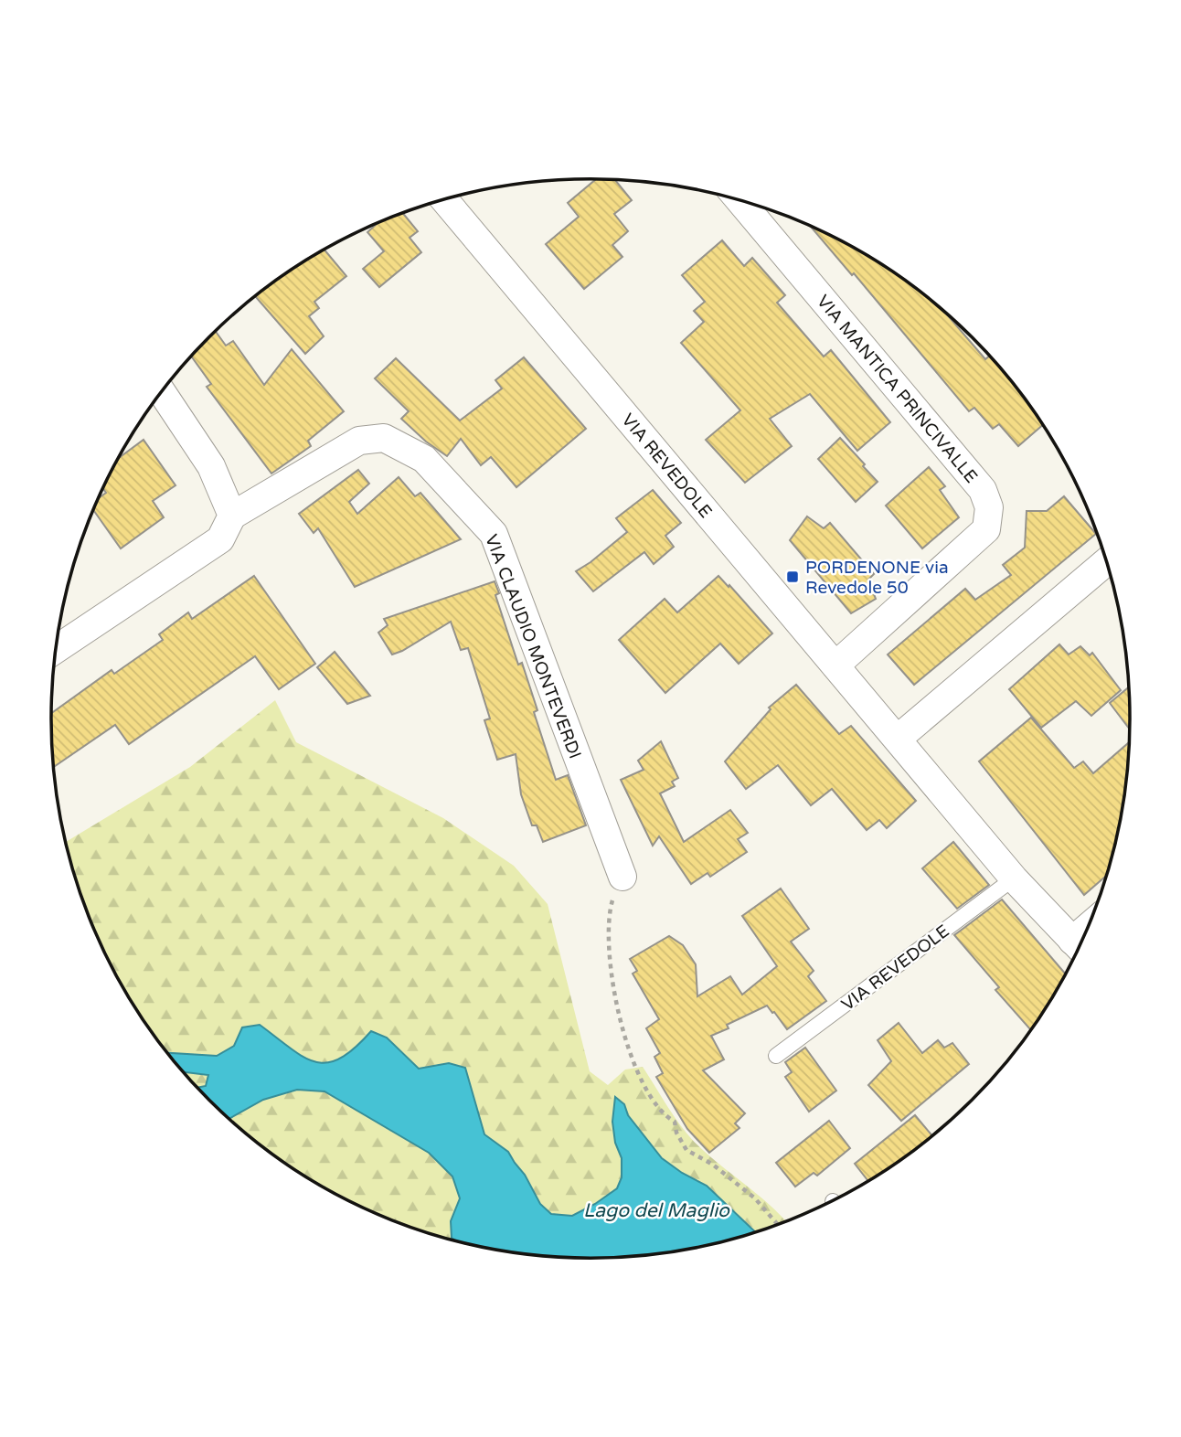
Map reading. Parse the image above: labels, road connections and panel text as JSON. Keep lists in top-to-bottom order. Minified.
{"streets":{"street":["VIA MANTICA PRINCIVALLE","VIA REVEDOLE","VIA CLAUDIO MONTEVERDI"]},"crossings":[["VIA MANTICA PRINCIVALLE","VIA REVEDOLE"]],"water":["Lago del Maglio"],"places":{"transit":["PORDENONE via Revedole 50"]}}
